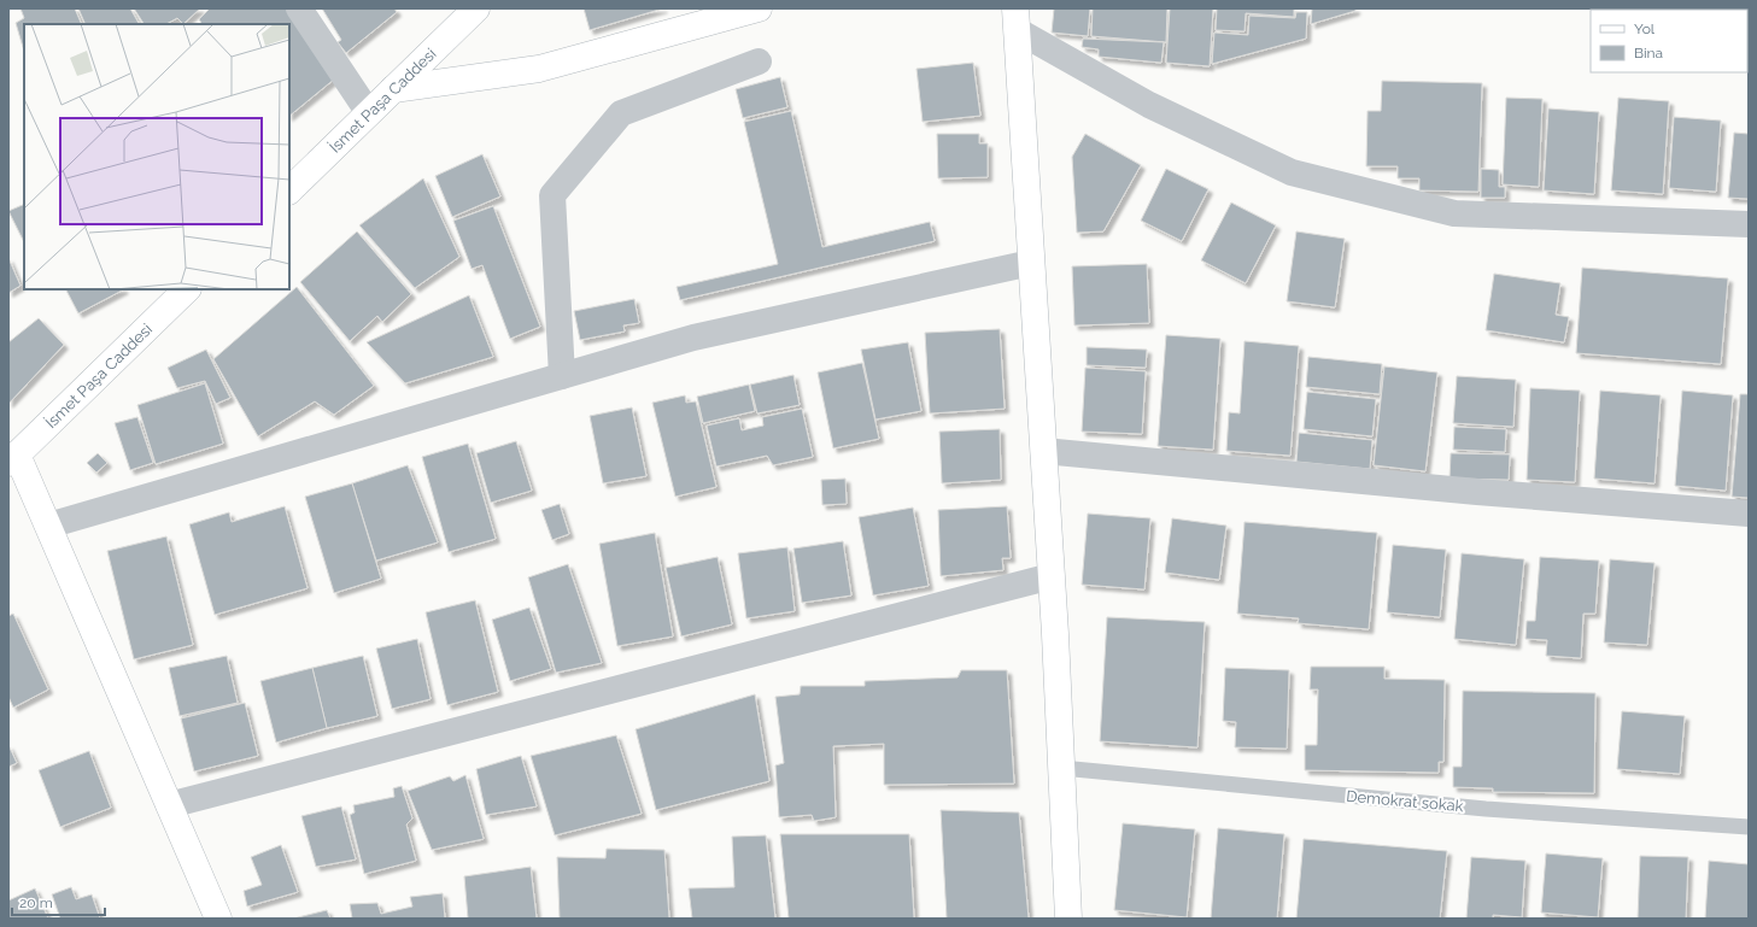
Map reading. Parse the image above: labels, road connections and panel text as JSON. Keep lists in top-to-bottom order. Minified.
{"streets":{"street":["İsmet Paşa Caddesi"],"lane":["Demokrat sokak"]},"legend":["Yol","Bina"],"scale_bar":"20 m"}
